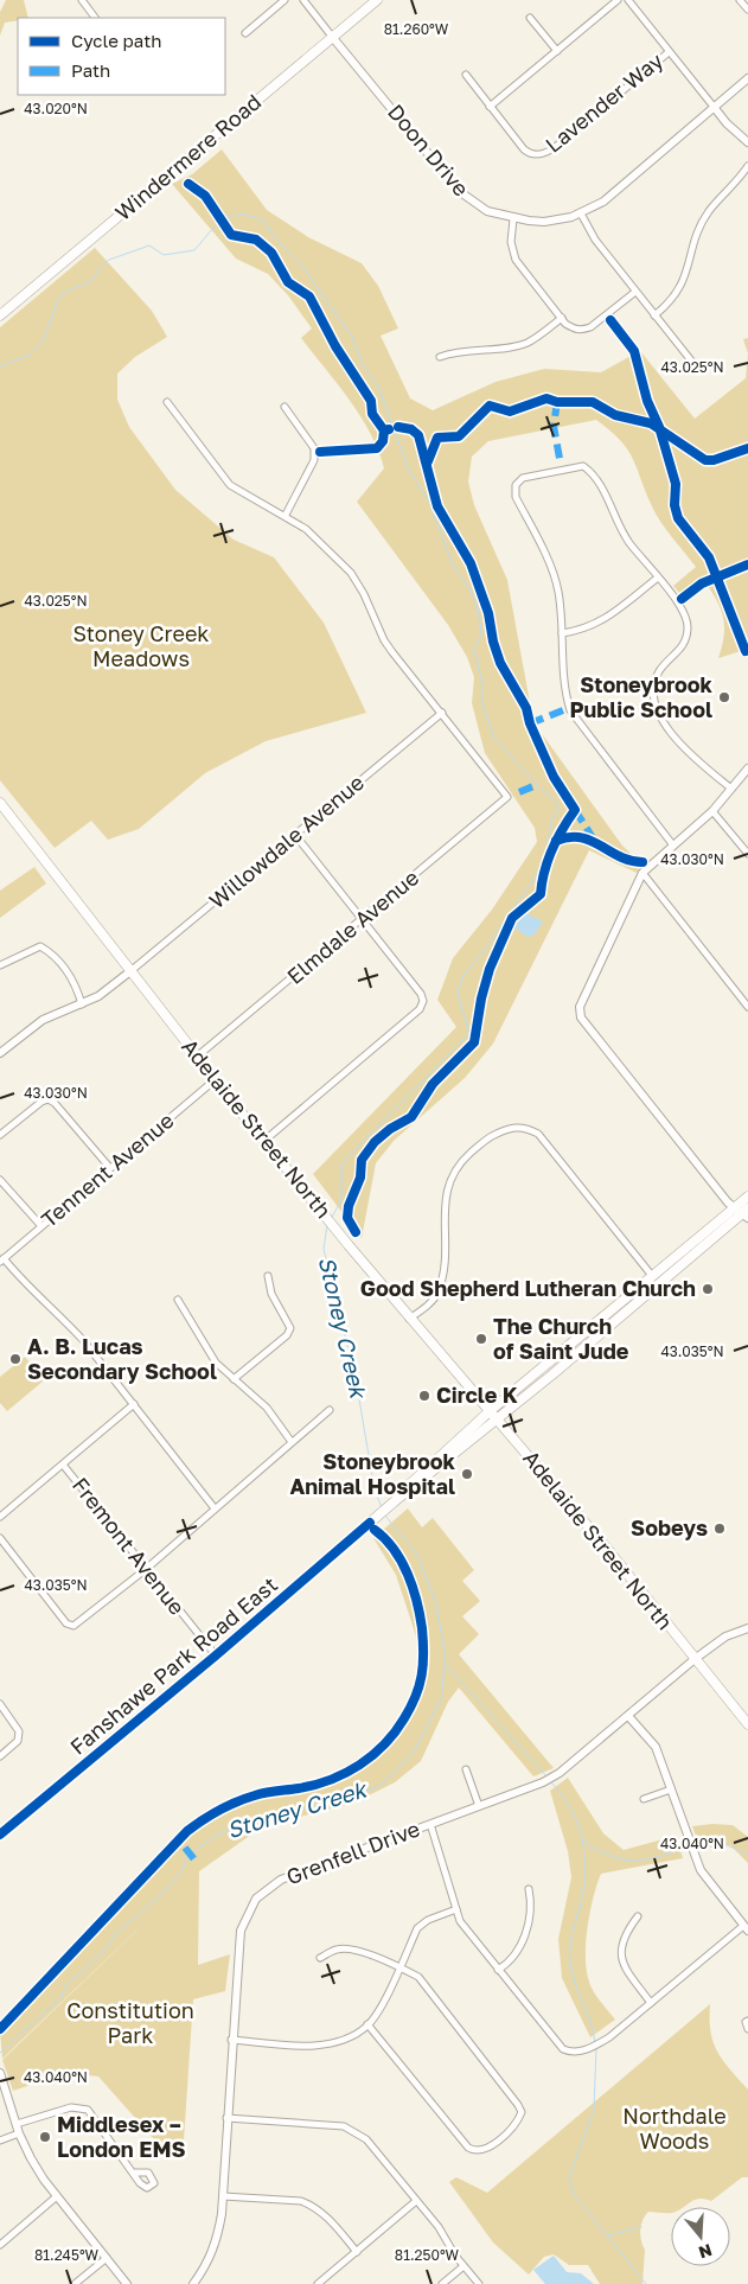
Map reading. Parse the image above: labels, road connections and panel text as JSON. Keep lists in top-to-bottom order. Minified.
{"streets":{"main road":["Windermere Road","Adelaide Street North","Fanshawe Park Road East"],"street":["Lavender Way","Doon Drive","Willowdale Avenue","Elmdale Avenue","Tennent Avenue","Fremont Avenue","Grenfell Drive"]},"crossings":[["Doon Drive","Windermere Road"],["Willowdale Avenue","Elmdale Avenue"],["Willowdale Avenue","Adelaide Street North"],["Elmdale Avenue","Adelaide Street North"],["Adelaide Street North","Tennent Avenue"],["Adelaide Street North","Fanshawe Park Road East"],["Adelaide Street North","Grenfell Drive"],["Fremont Avenue","Fanshawe Park Road East"]],"water":["Stoney Creek"],"parks":["Stoney Creek Meadows","Constitution Park","Northdale Woods"],"places":["Stoneybrook Public School","Good Shepherd Lutheran Church","The Church of Saint Jude","A. B. Lucas Secondary School","Circle K","Stoneybrook Animal Hospital","Sobeys","Middlesex – London EMS"],"legend":["Cycle path","Path"],"north":"bottom","coordinates":["81.260°W","43.020°N","43.025°N","43.030°N","43.035°N","43.040°N","81.245°W","81.250°W"]}
